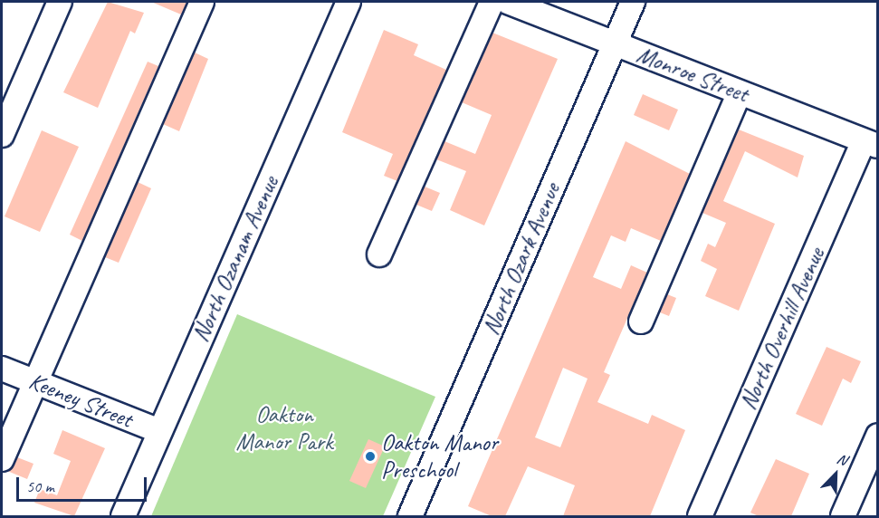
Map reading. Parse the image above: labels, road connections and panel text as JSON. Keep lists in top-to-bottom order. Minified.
{"streets":{"street":["Monroe Street","North Ozanam Avenue","North Ozark Avenue","North Overhill Avenue","Keeney Street"]},"crossings":[["Monroe Street","North Ozark Avenue"],["Monroe Street","North Overhill Avenue"],["North Ozanam Avenue","Keeney Street"]],"parks":["Oakton Manor Park"],"places":["Oakton Manor Preschool"],"scale_bar":"50 m","north":"top right"}
